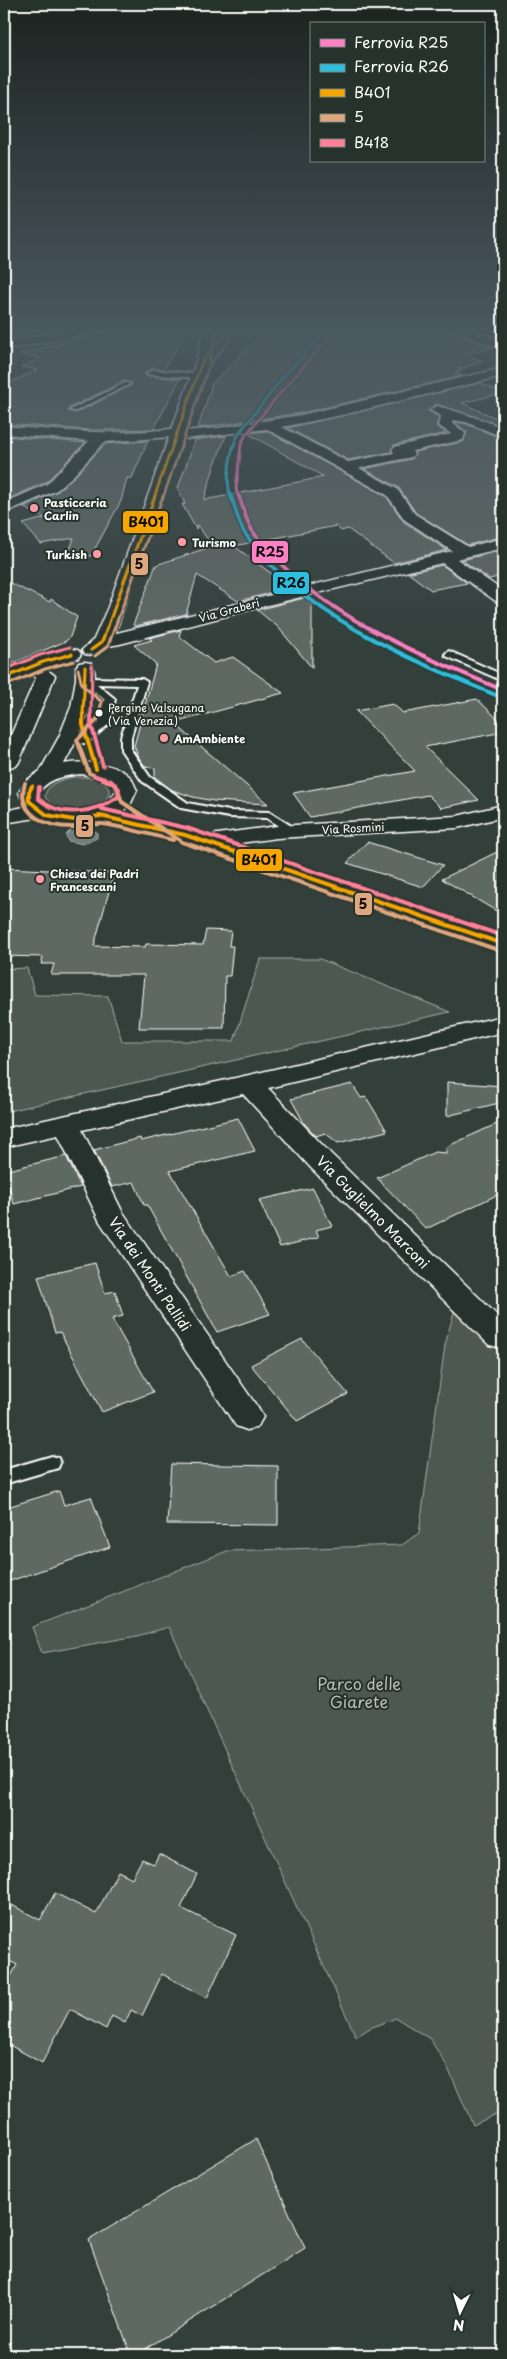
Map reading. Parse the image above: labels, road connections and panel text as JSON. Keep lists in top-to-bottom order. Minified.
{"streets":{"street":["Via Graberi","Via Rosmini","Via Guglielmo Marconi","Via dei Monti Pallidi"]},"parks":["Parco delle Giarete"],"places":["Pasticceria Carlin","Turismo","Turkish","Pergine Valsugana (Via Venezia)","AmAmbiente","Chiesa dei Padri Francescani"],"lines":["rail line R25","rail line R26","transit line B401","transit line 5","transit line B418"],"legend":["Ferrovia R25","Ferrovia R26","B401","5","B418"],"north":"bottom"}
